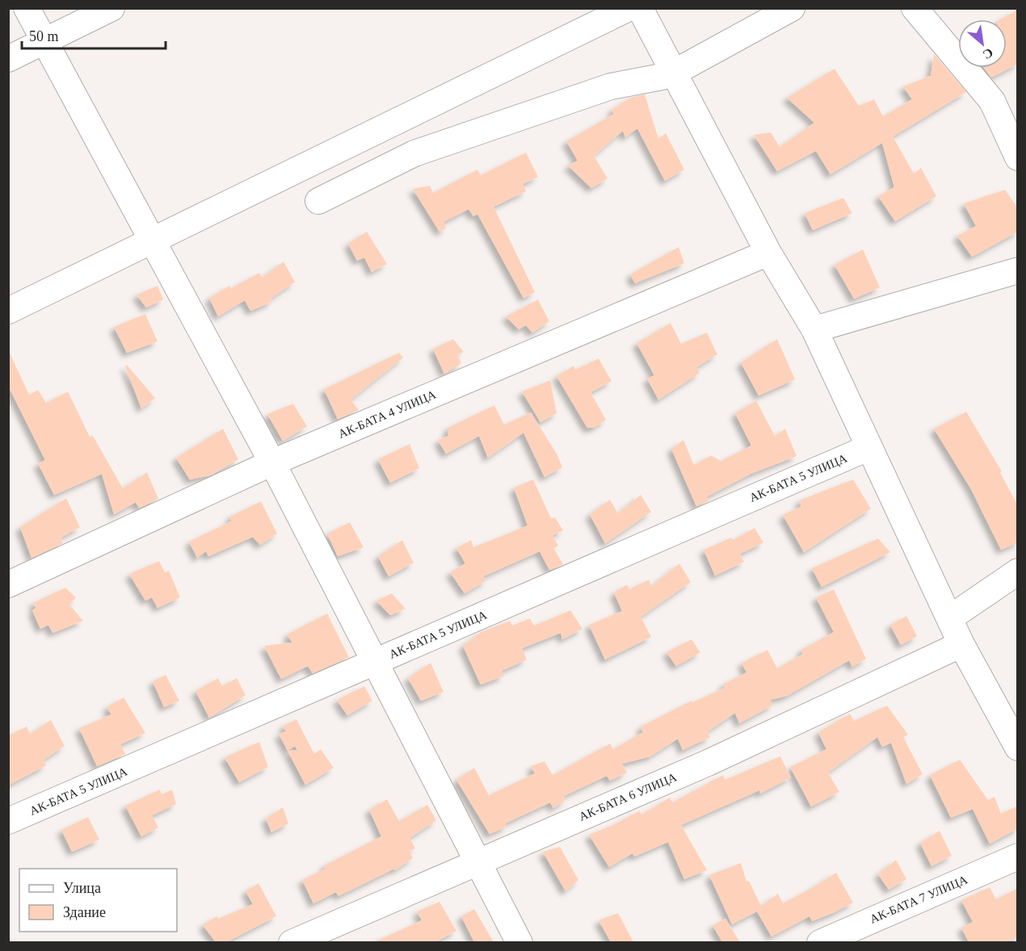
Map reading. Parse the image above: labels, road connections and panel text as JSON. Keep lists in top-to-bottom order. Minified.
{"streets":{"street":["АК-БАТА 4 УЛИЦА","АК-БАТА 5 УЛИЦА","АК-БАТА 6 УЛИЦА","АК-БАТА 7 УЛИЦА"]},"legend":["Улица","Здание"],"scale_bar":"50 m","north":"bottom right"}
